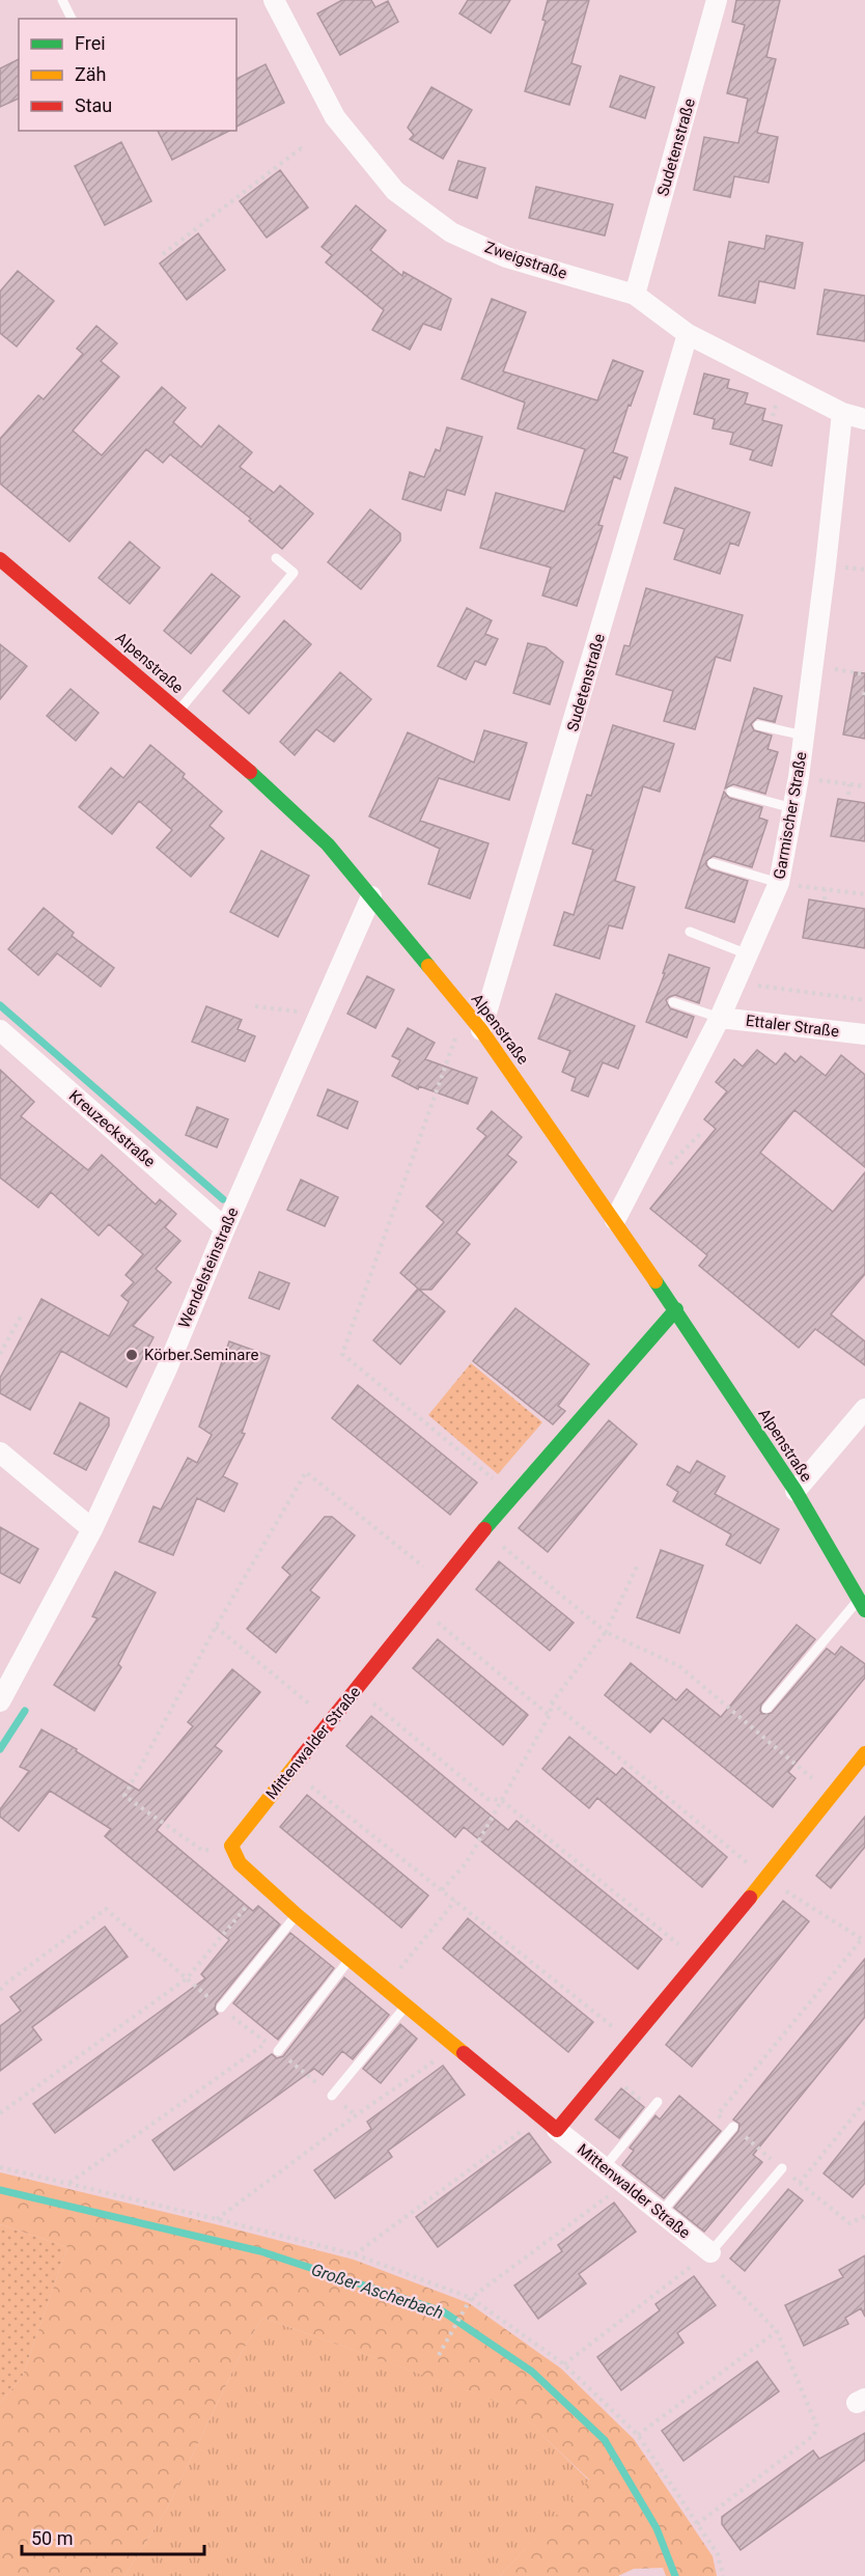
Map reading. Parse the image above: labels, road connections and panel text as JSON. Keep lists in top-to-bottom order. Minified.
{"streets":{"street":["Sudetenstraße","Zweigstraße","Alpenstraße","Garmischer Straße","Ettaler Straße","Kreuzeckstraße","Wendelsteinstraße","Mittenwalder Straße"]},"crossings":[["Sudetenstraße","Zweigstraße"],["Sudetenstraße","Alpenstraße"],["Zweigstraße","Garmischer Straße"],["Alpenstraße","Garmischer Straße"],["Alpenstraße","Wendelsteinstraße"],["Alpenstraße","Mittenwalder Straße"],["Garmischer Straße","Ettaler Straße"],["Kreuzeckstraße","Wendelsteinstraße"]],"water":["Großer Ascherbach"],"places":["Körber.Seminare"],"legend":["Frei","Zäh","Stau"],"scale_bar":"50 m"}
